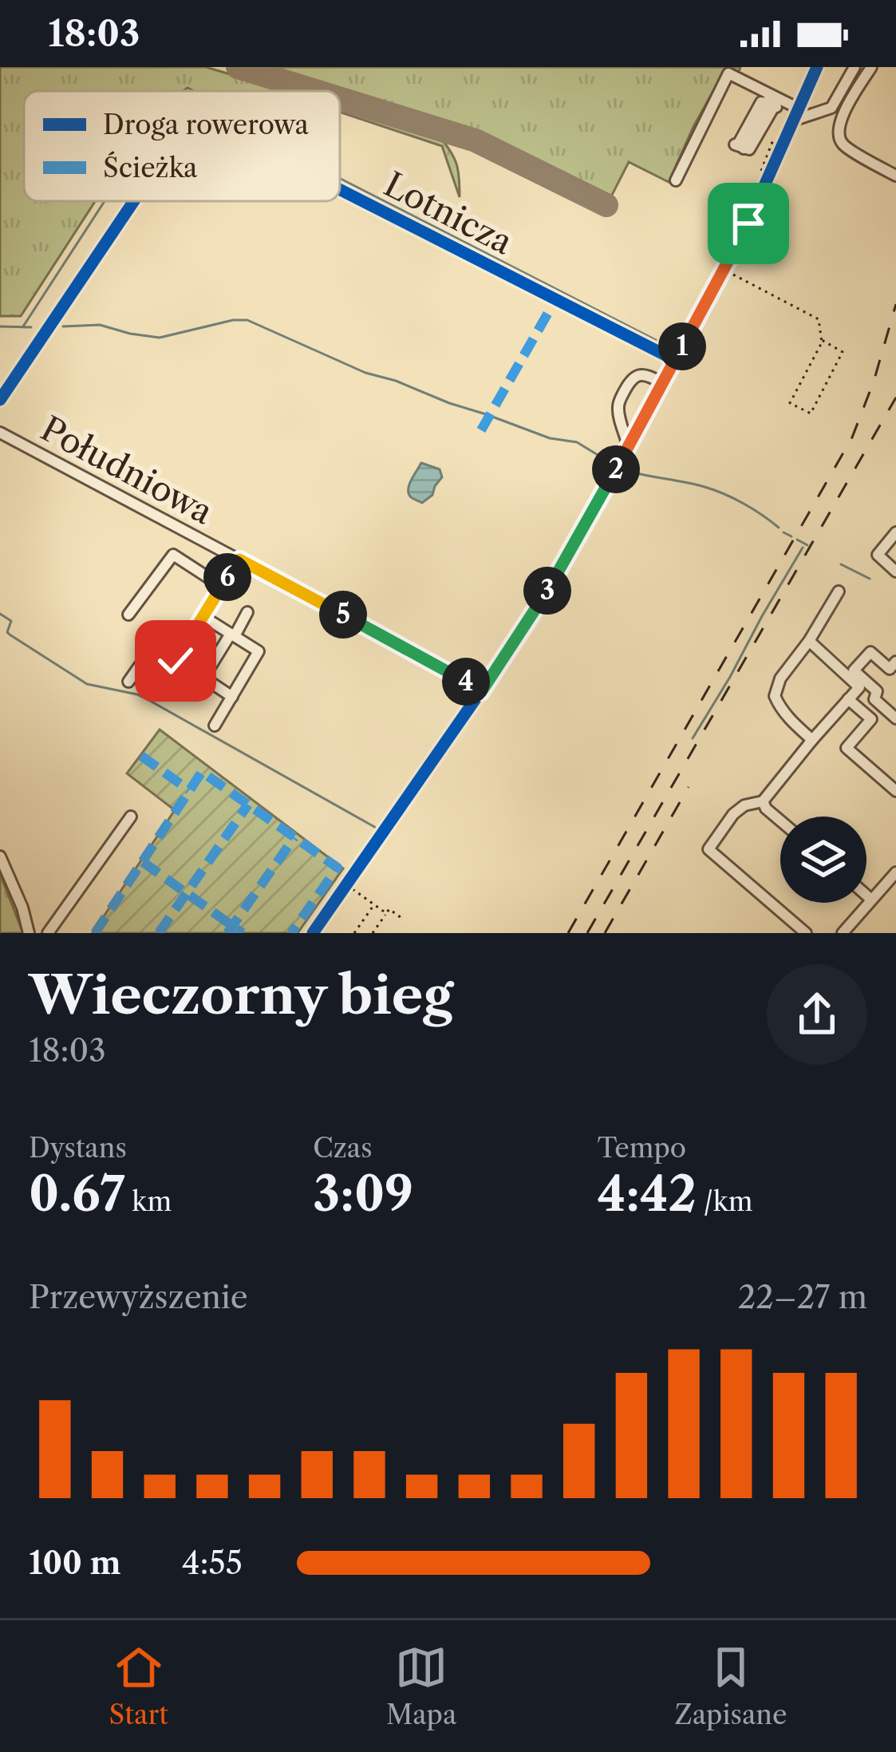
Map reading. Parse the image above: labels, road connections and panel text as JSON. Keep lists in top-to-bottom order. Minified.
{"streets":{"street":["Lotnicza","Południowa"]},"legend":["Droga rowerowa","Ścieżka"],"page":{"status":"18:03","pins":["1","2","6","3","5","4"],"heading":["Wieczorny bieg","18:03"],"stats":[["Dystans","0.67 km"],["Czas","3:09"],["Tempo","4:42 /km"]],"chart":["Przewyższenie","22–27 m"],"list":[{"name":"100 m","note":"4:55"}],"tabs":["Start","Mapa","Zapisane"]}}
